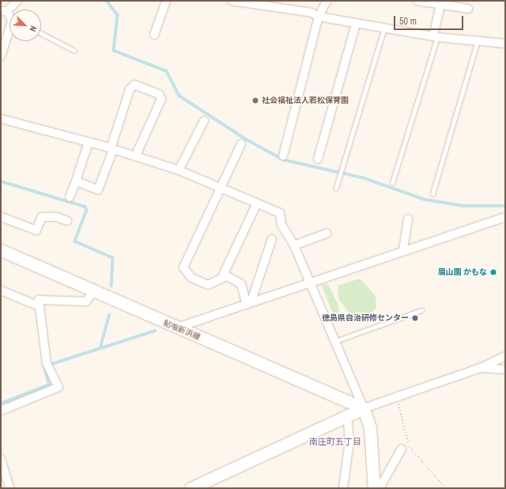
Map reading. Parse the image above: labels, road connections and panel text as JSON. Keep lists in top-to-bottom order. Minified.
{"streets":{"main road":["鮎喰新浜線"]},"districts":["南庄町五丁目"],"places":["社会福祉法人若松保育園","眉山園 かもな","徳島県自治研修センター"],"scale_bar":"50 m","north":"bottom right"}
